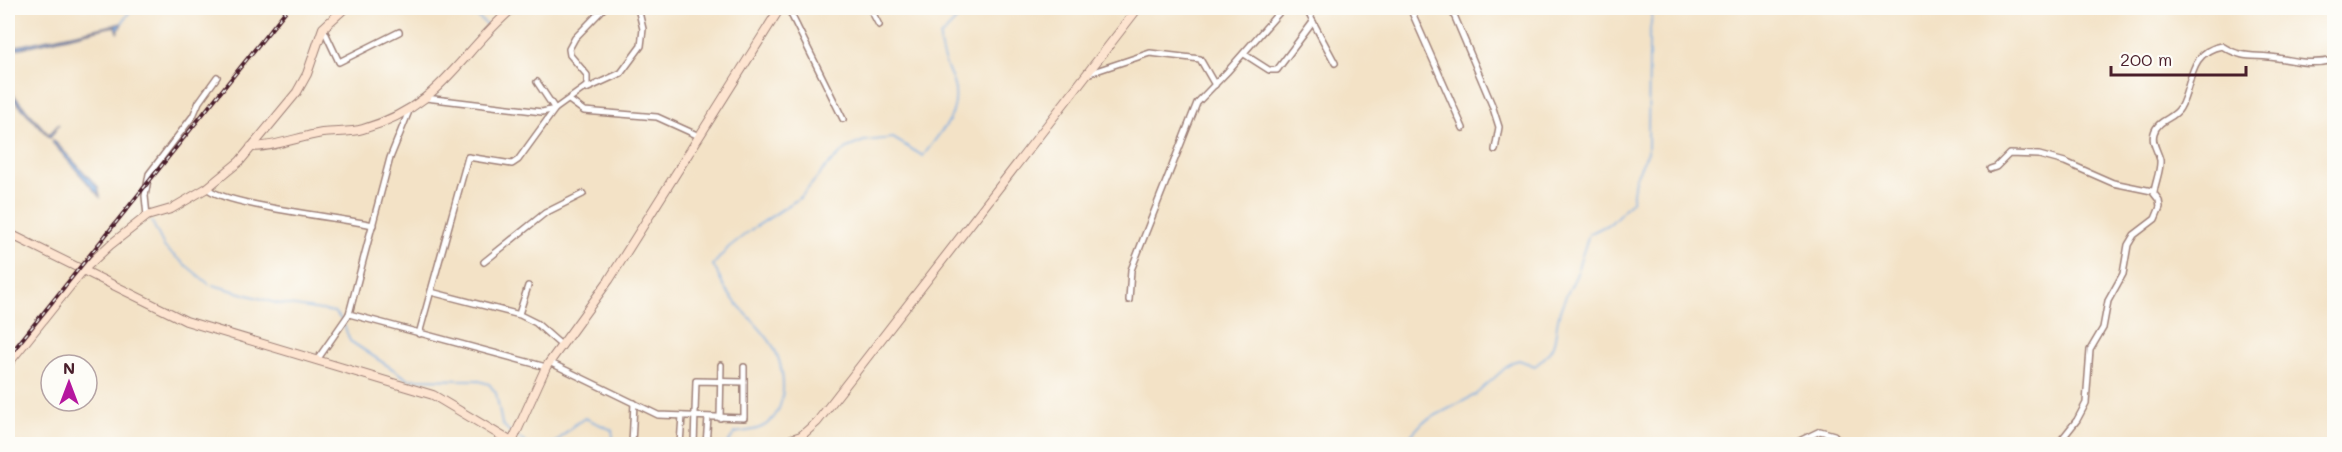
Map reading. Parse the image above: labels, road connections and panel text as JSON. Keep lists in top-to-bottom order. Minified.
{"scale_bar":"200 m","north":"top"}
